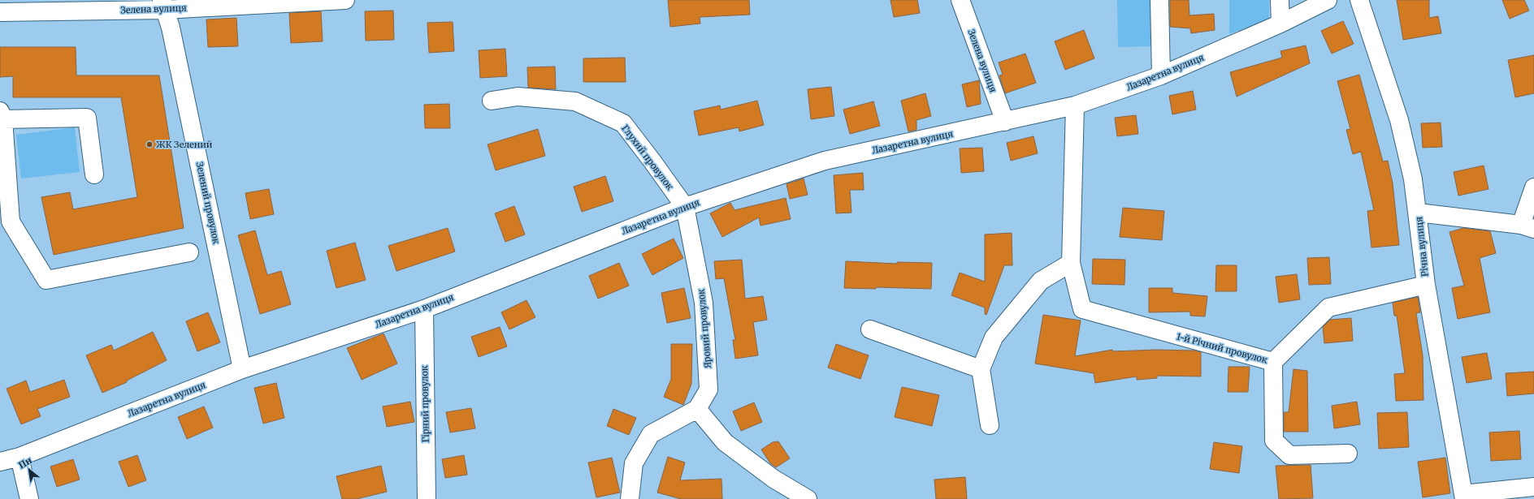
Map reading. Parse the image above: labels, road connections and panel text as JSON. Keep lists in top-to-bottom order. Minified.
{"streets":{"street":["Зелена вулиця","Лазаретна вулиця","Глухий провулок","Зелений провулок","Річна вулиця","Яровий провулок","1-й Річний провулок","Гірний провулок"]},"crossings":[["Зелена вулиця","Лазаретна вулиця"],["Зелена вулиця","Зелений провулок"],["Лазаретна вулиця","Глухий провулок"],["Лазаретна вулиця","Зелений провулок"],["Лазаретна вулиця","Яровий провулок"],["Лазаретна вулиця","1-й Річний провулок"],["Лазаретна вулиця","Гірний провулок"],["Глухий провулок","Яровий провулок"],["Річна вулиця","1-й Річний провулок"]],"places":["ЖК Зелений"],"north":"top left"}
